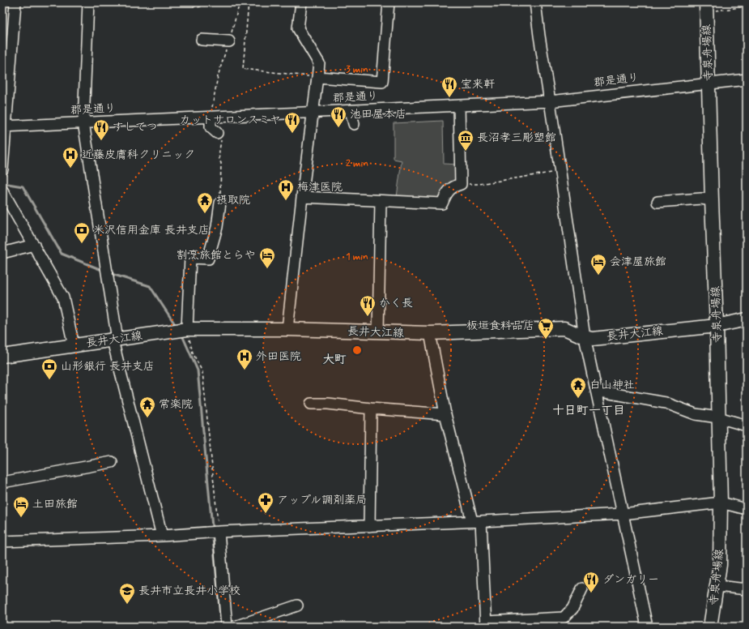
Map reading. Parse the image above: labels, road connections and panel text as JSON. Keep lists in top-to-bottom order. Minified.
{"streets":{"main road":["寺泉舟場線","長井大江線"],"street":["郡是通り"]},"crossings":[["寺泉舟場線","郡是通り"],["寺泉舟場線","長井大江線"]],"districts":["大町","十日町一丁目"],"places":{"restaurant":["宝来軒","池田屋本店","カットサロンスミヤ","すしてつ","かく長","ダンガリー"],"museum":["長沼孝三彫塑館"],"hospital":["近藤皮膚科クリニック","梅津医院","外田医院"],"temple":["摂取院","白山神社","常楽院"],"bank":["米沢信用金庫 長井支店","山形銀行 長井支店"],"hotel":["割烹旅館とらや","会津屋旅館","土田旅館"],"supermarket":["板垣食料品店"],"pharmacy":["アップル調剤薬局"],"school or university":["長井市立長井小学校"]},"rings":["3 min","2 min","1 min"]}
